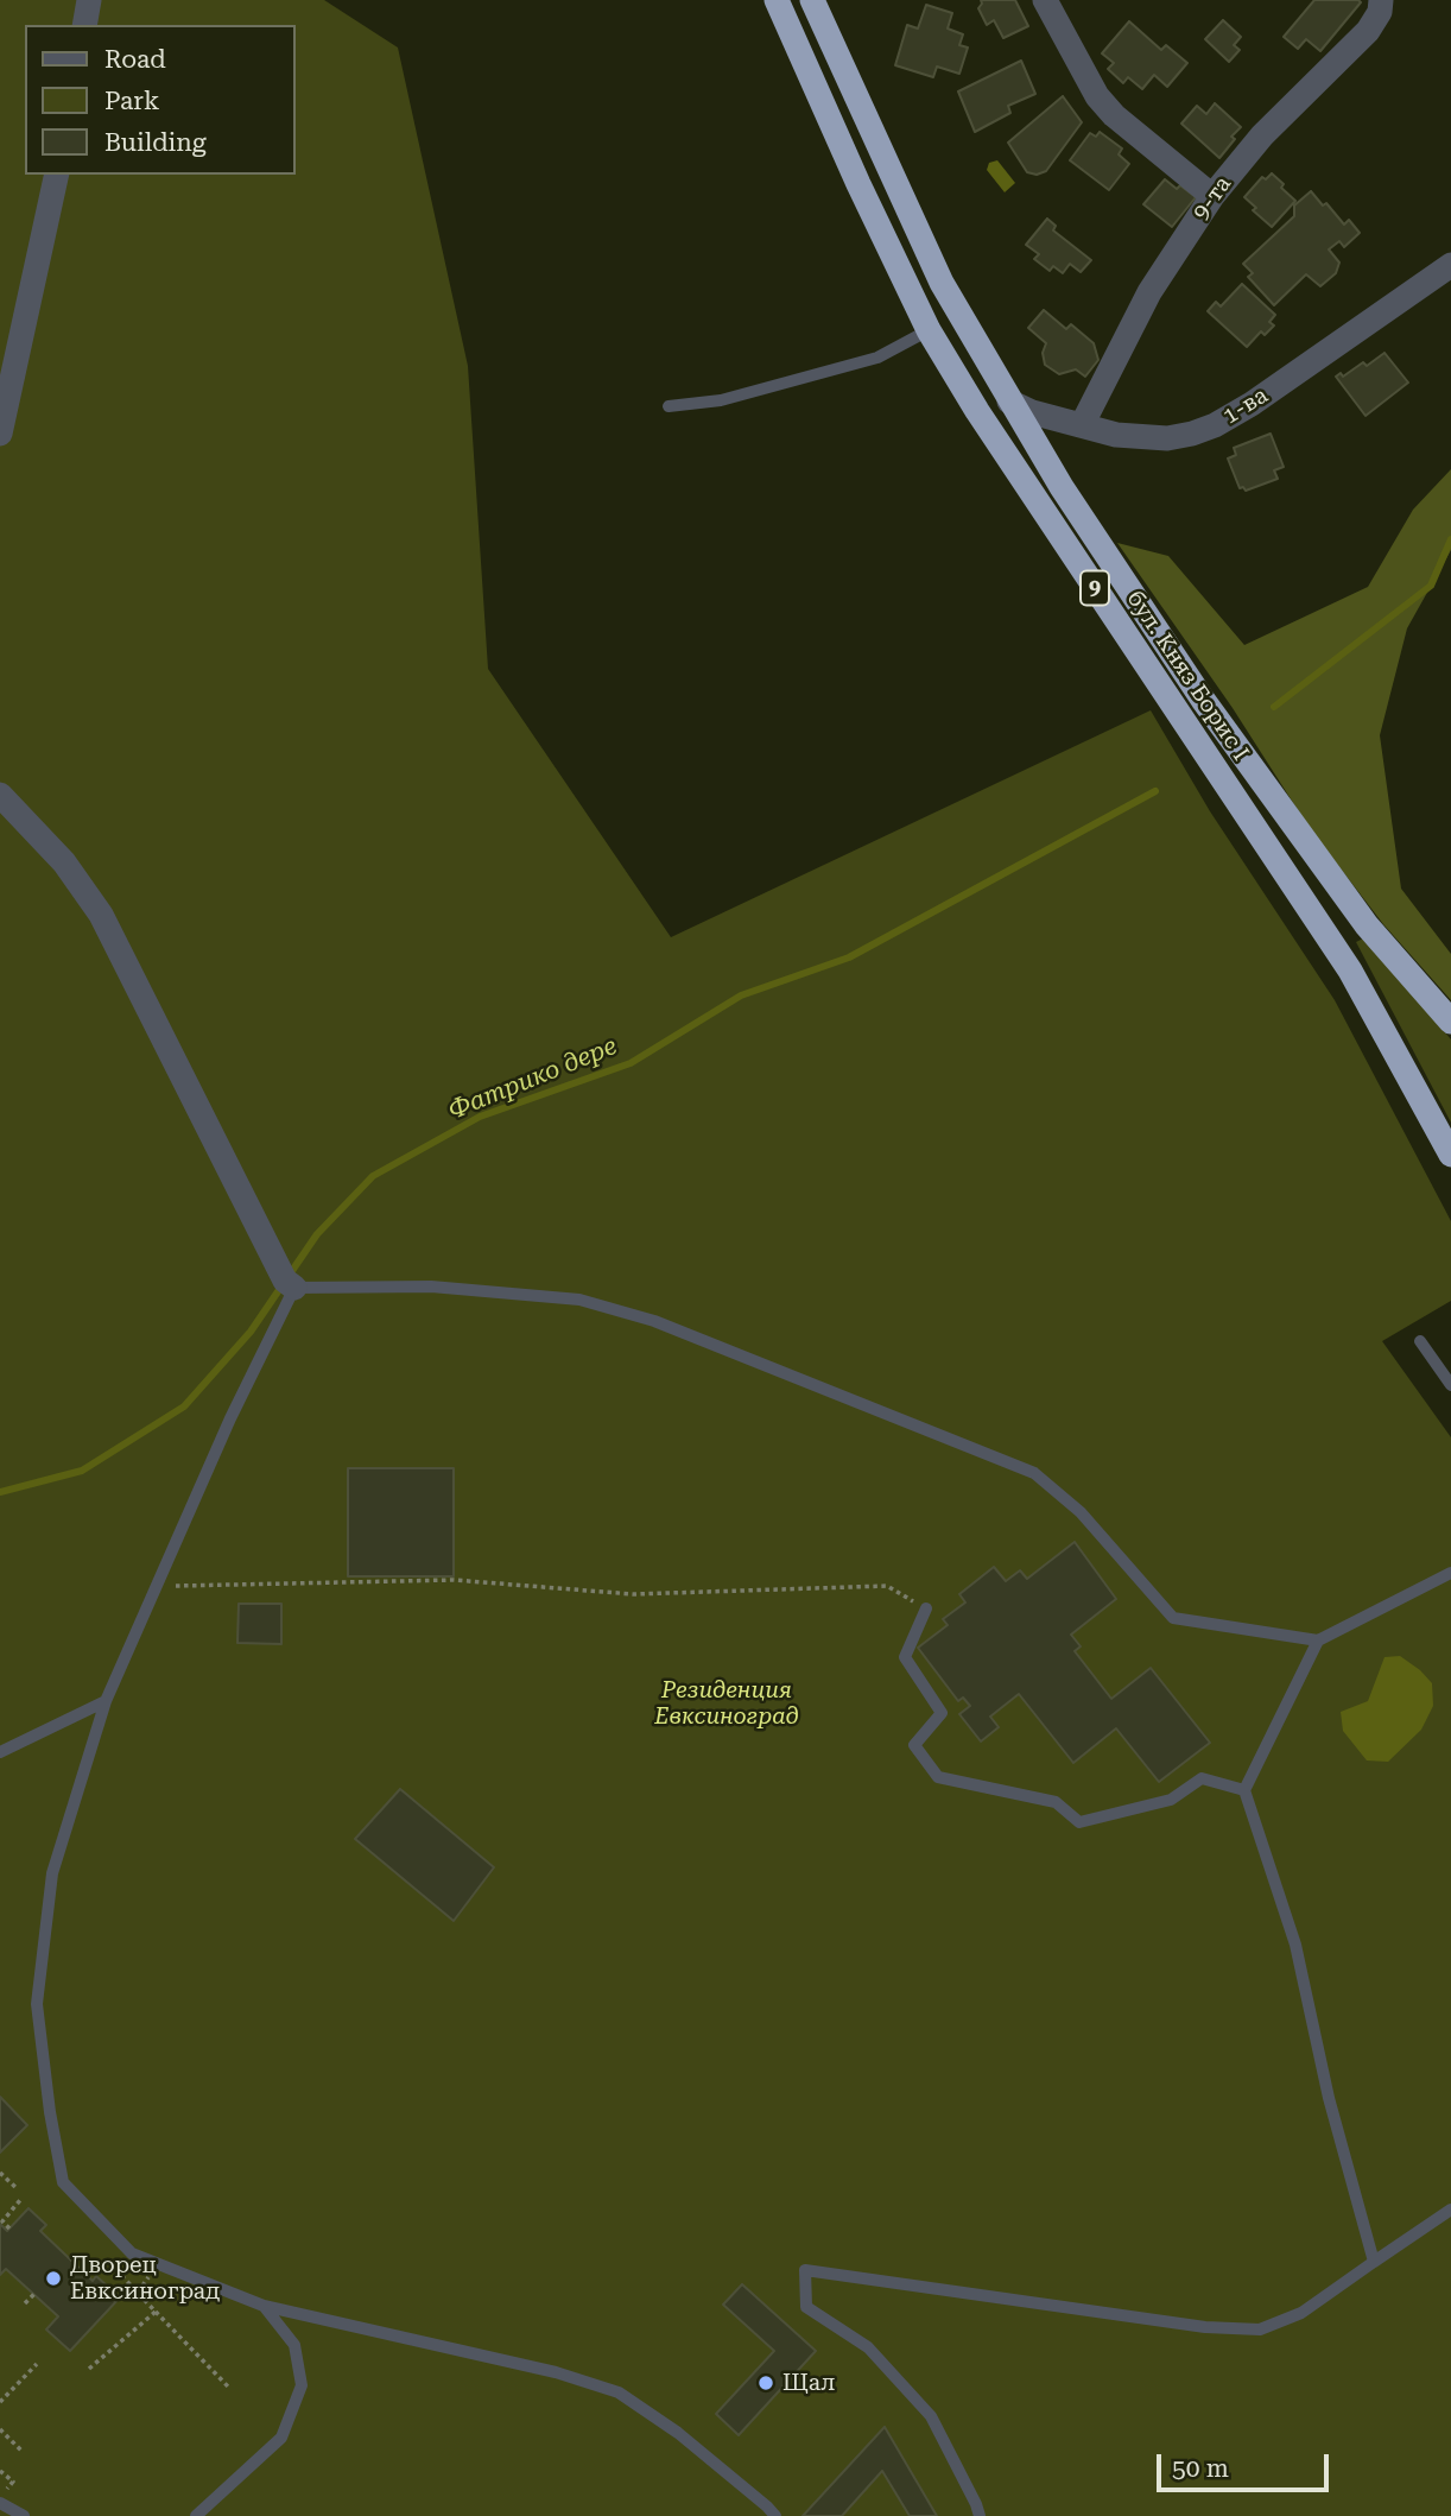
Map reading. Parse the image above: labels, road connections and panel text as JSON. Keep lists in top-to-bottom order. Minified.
{"streets":{"highway":["9","бул. Княз Борис I"],"street":["9-та","1-ва"]},"crossings":[["9-та","1-ва"],["1-ва","бул. Княз Борис I"]],"water":["Фатрико дере"],"parks":["Резиденция Евксиноград"],"places":["Дворец Евксиноград","Щал"],"legend":["Road","Park","Building"],"scale_bar":"50 m"}
